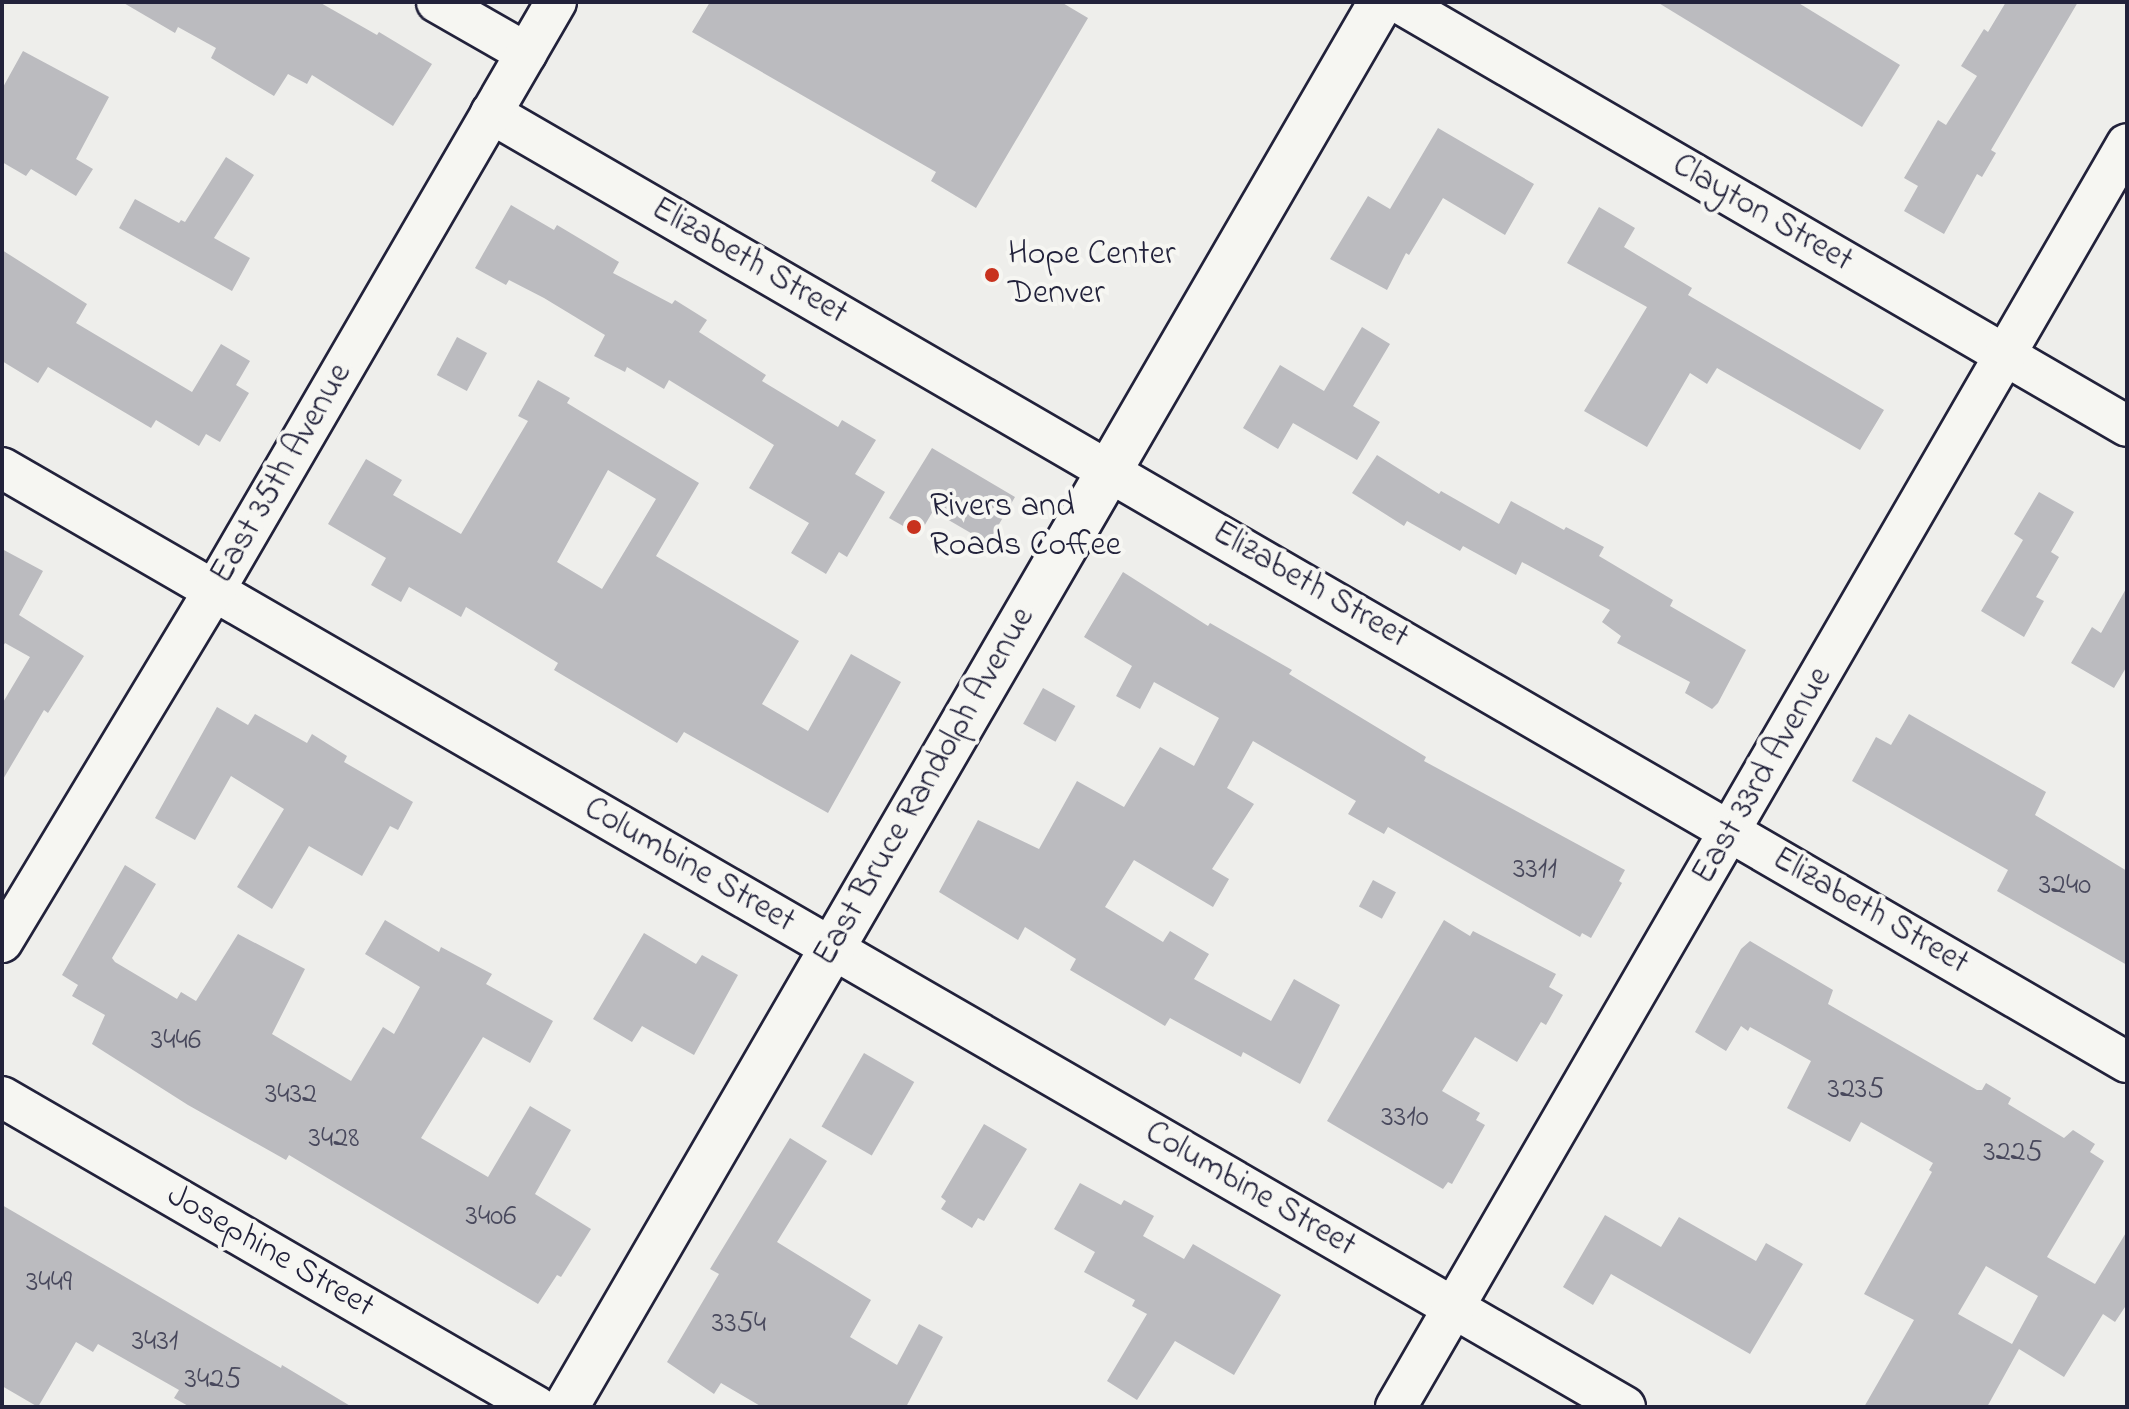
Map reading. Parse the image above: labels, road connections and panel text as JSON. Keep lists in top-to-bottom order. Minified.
{"streets":{"street":["Clayton Street","Elizabeth Street","East 35th Avenue","East 33rd Avenue","East Bruce Randolph Avenue","Columbine Street","Josephine Street"]},"crossings":[["Clayton Street","East 33rd Avenue"],["Elizabeth Street","East 35th Avenue"],["Elizabeth Street","East 33rd Avenue"],["Elizabeth Street","East Bruce Randolph Avenue"],["East 35th Avenue","Columbine Street"],["East 33rd Avenue","Columbine Street"],["East Bruce Randolph Avenue","Columbine Street"]],"places":["Hope Center Denver","Rivers and Roads Coffee"],"house_numbers":["3311","3240","3446","3235","3432","3310","3428","3225","3406","3449","3354","3431","3425"]}
